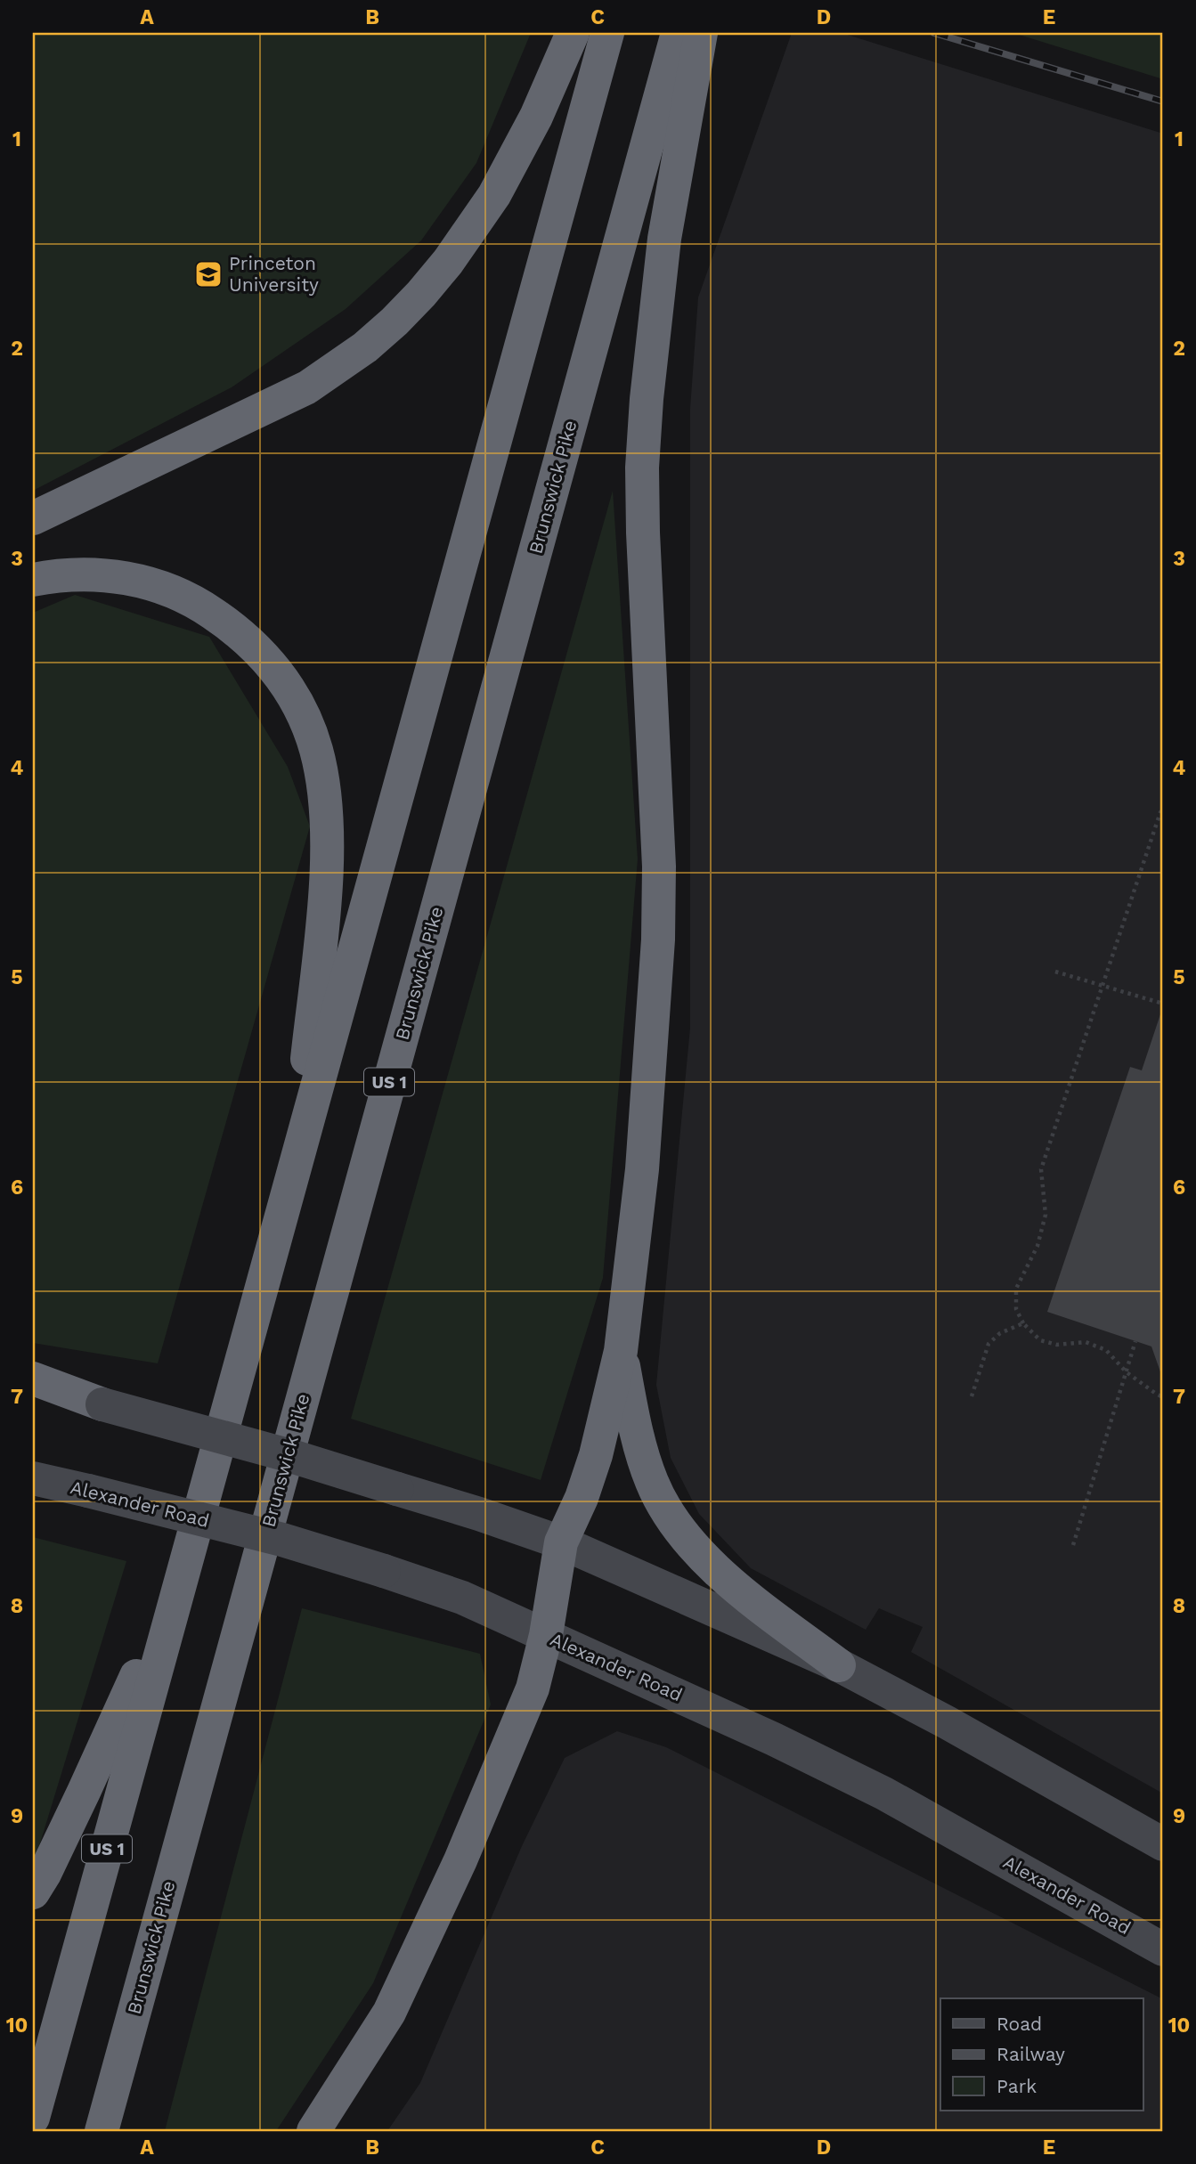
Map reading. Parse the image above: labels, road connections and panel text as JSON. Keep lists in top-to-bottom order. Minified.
{"streets":{"highway":["Brunswick Pike","US 1"],"street":["Alexander Road"]},"places":{"school or university":["Princeton University"]},"legend":["Road","Railway","Park"],"grid":{"columns":["A","B","C","D","E"],"rows":["1","2","3","4","5","6","7","8","9","10"]}}
